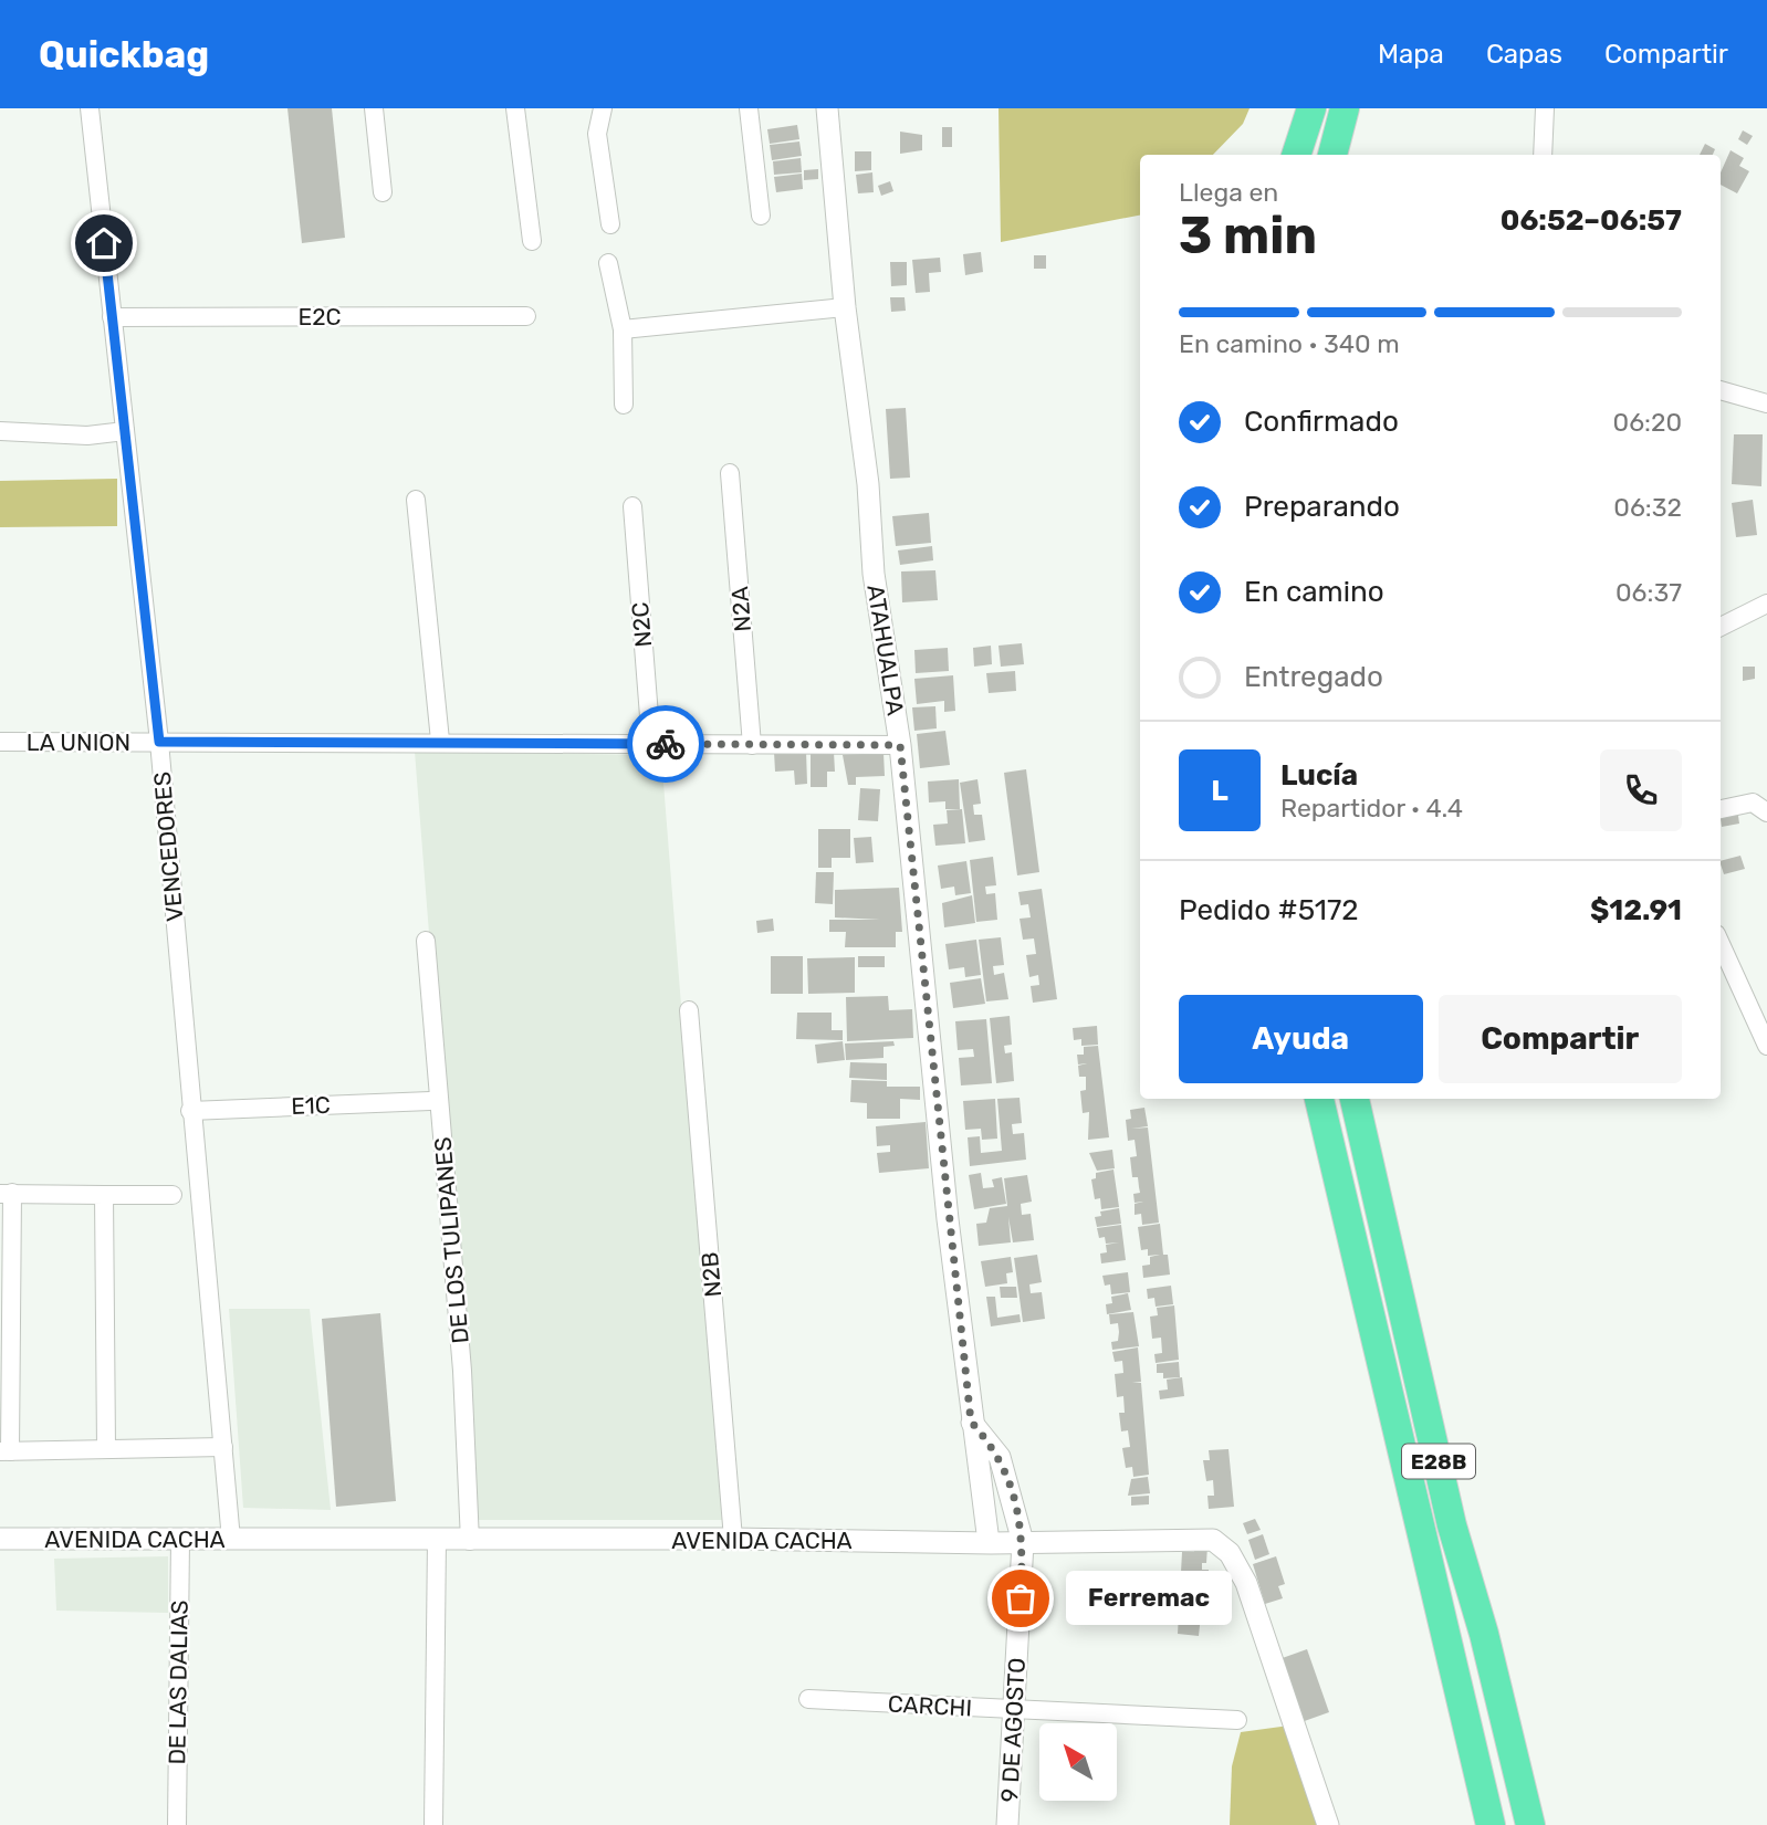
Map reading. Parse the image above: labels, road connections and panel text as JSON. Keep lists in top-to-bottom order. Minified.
{"streets":{"highway":["E28B"],"street":["E2C","N2A","N2C","ATAHUALPA","LA UNION","VENCEDORES","E1C","DE LOS TULIPANES","N2B","AVENIDA CACHA","DE LAS DALIAS","CARCHI","9 DE AGOSTO"]},"crossings":[["E2C","VENCEDORES"],["N2A","LA UNION"],["N2C","LA UNION"],["ATAHUALPA","LA UNION"],["ATAHUALPA","AVENIDA CACHA"],["LA UNION","VENCEDORES"],["VENCEDORES","E1C"],["VENCEDORES","AVENIDA CACHA"],["DE LOS TULIPANES","AVENIDA CACHA"],["N2B","AVENIDA CACHA"],["AVENIDA CACHA","DE LAS DALIAS"],["AVENIDA CACHA","9 DE AGOSTO"],["CARCHI","9 DE AGOSTO"]],"places":["Ferremac"],"north":"top left","page":{"header":"Quickbag","nav":["Mapa","Capas","Compartir"],"heading":["3 min","Llega en","06:52–06:57"],"panel":["Lucía","Repartidor · 4.4","Pedido #5172","$12.91"],"bar":"En camino · 340 m","list":[["Confirmado","06:20"],["Preparando","06:32"],["En camino","06:37"],"Entregado"],"round":"L","buttons":["Ayuda","Compartir"],"bubble":"Ferremac"}}
